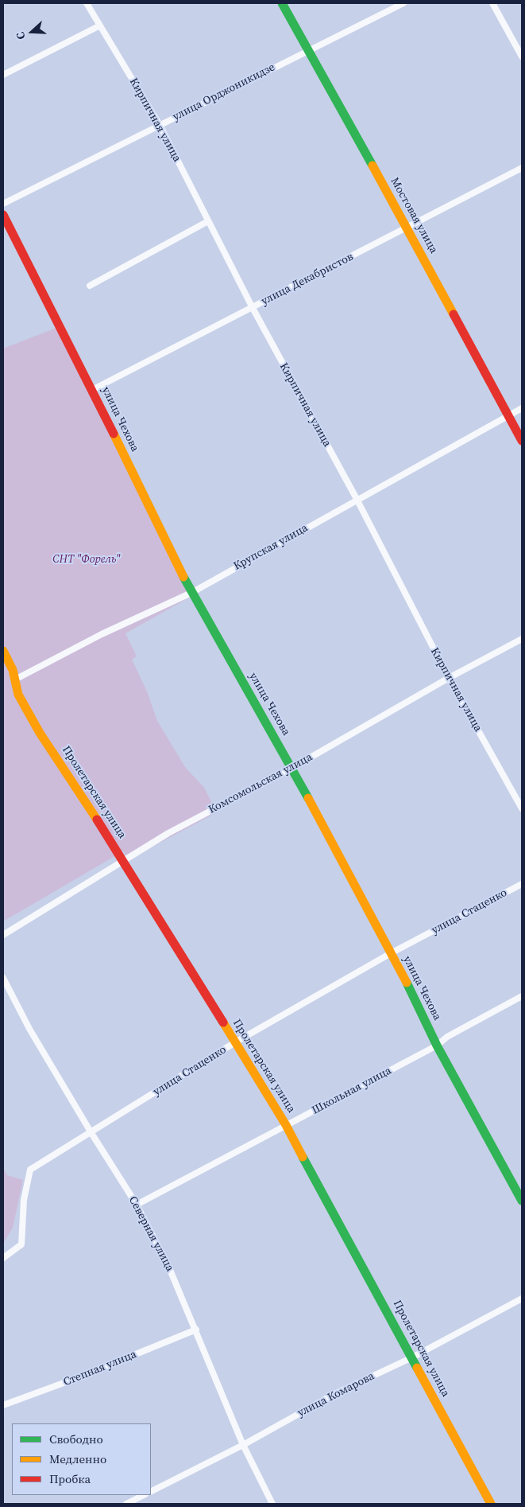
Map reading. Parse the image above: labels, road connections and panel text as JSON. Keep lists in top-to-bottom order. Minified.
{"streets":{"street":["улица Орджоникидзе","Кирпичная улица","Мостовая улица","улица Декабристов","улица Чехова","Крупская улица","Комсомольская улица","Пролетарская улица","улица Стаценко","Школьная улица","Северная улица","Степная улица","улица Комарова"]},"crossings":[["улица Орджоникидзе","Кирпичная улица"],["улица Орджоникидзе","Мостовая улица"],["Кирпичная улица","улица Декабристов"],["Кирпичная улица","Крупская улица"],["Кирпичная улица","Комсомольская улица"],["Мостовая улица","улица Декабристов"],["Мостовая улица","Крупская улица"],["улица Декабристов","улица Чехова"],["улица Чехова","Крупская улица"],["улица Чехова","Комсомольская улица"],["улица Чехова","улица Стаценко"],["улица Чехова","Школьная улица"],["Крупская улица","Пролетарская улица"],["Комсомольская улица","Пролетарская улица"],["Пролетарская улица","улица Стаценко"],["Пролетарская улица","Школьная улица"],["Пролетарская улица","улица Комарова"],["улица Стаценко","Северная улица"],["Школьная улица","Северная улица"],["Северная улица","Степная улица"],["Северная улица","улица Комарова"]],"parks":["СНТ \"Форель\""],"legend":["Свободно","Медленно","Пробка"],"north":"left"}
